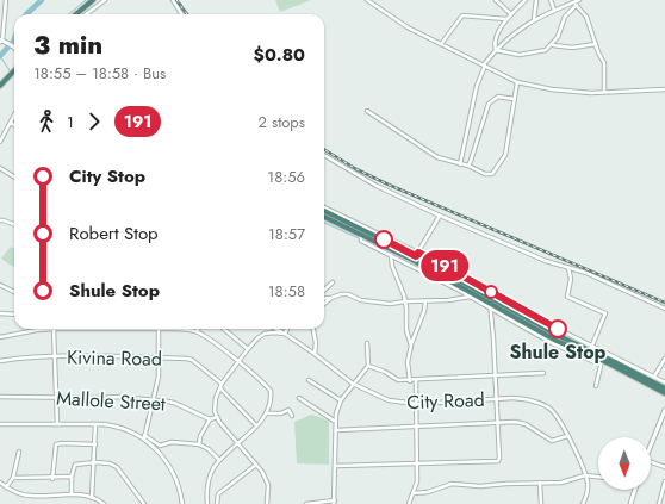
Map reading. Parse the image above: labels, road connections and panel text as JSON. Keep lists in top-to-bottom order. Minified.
{"streets":{"street":["Kivina Road","Mallole Street","City Road"]},"places":["Shule Stop"],"lines":["bus line 191"],"north":"bottom","page":{"on_map":"191","heading":["3 min","18:55 – 18:58 · Bus","$0.80"],"legs":["1","191","2 stops"],"list":[{"name":"City Stop","value":"18:56"},{"name":"Robert Stop","value":"18:57"},{"name":"Shule Stop","value":"18:58"}]}}
